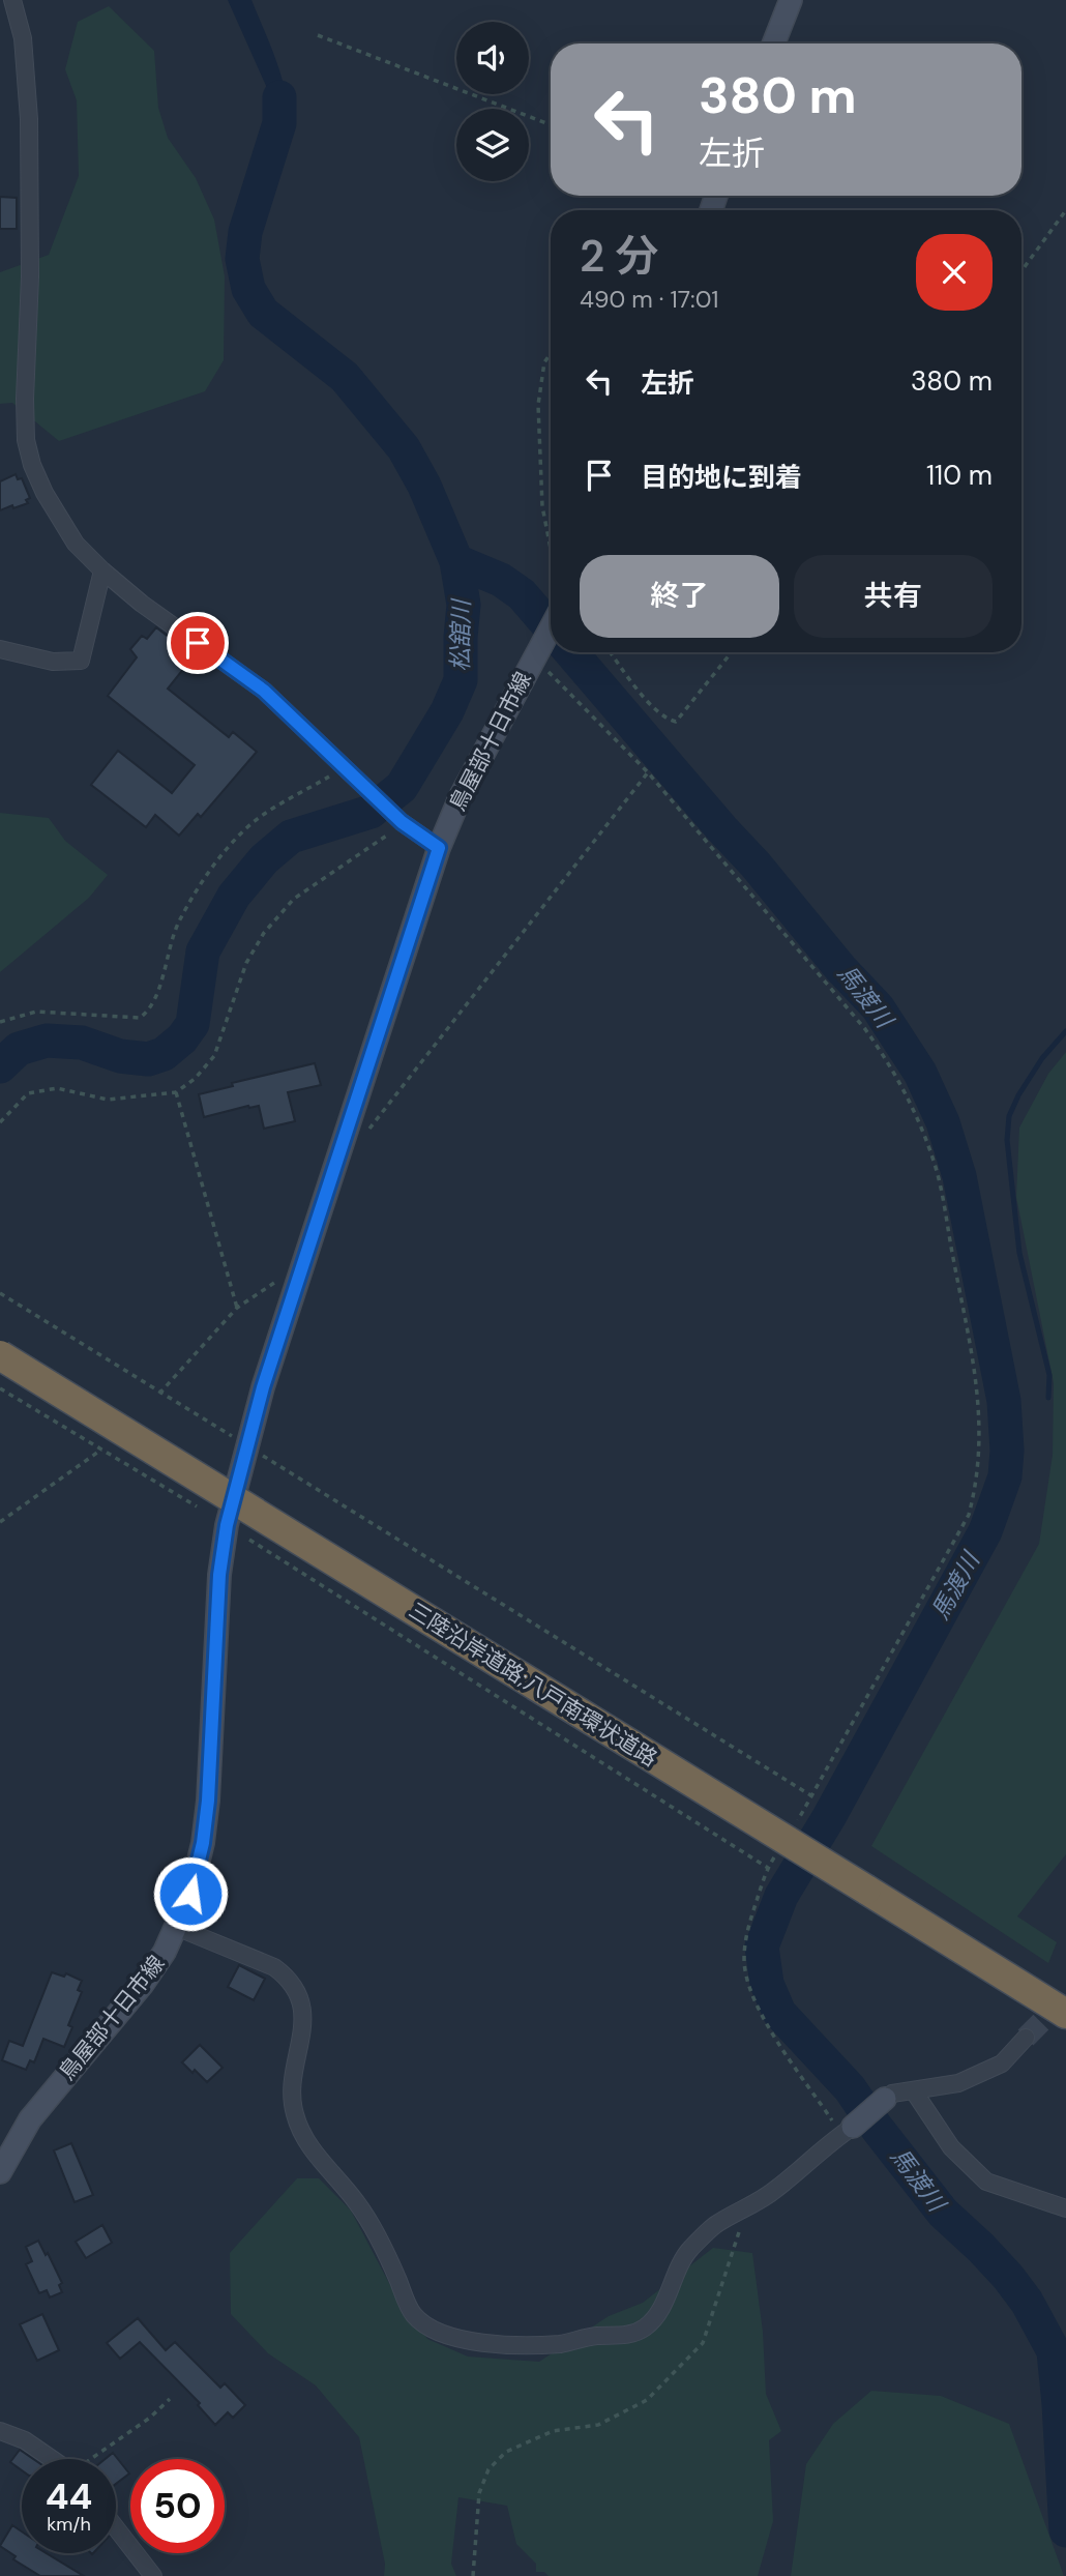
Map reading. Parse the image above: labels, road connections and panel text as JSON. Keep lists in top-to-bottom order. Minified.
{"streets":{"highway":["三陸沿岸道路;八戸南環状道路"],"main road":["鳥屋部十日市線"]},"water":["松舘川","馬渡川"],"page":{"turn":["380 m","左折"],"heading":["2 分","490 m · 17:01"],"list":[{"name":"左折","value":"380 m"},{"name":"目的地に到着","value":"110 m"}],"buttons":["終了","共有"],"speed":"44 km/h","limit":"50"}}
